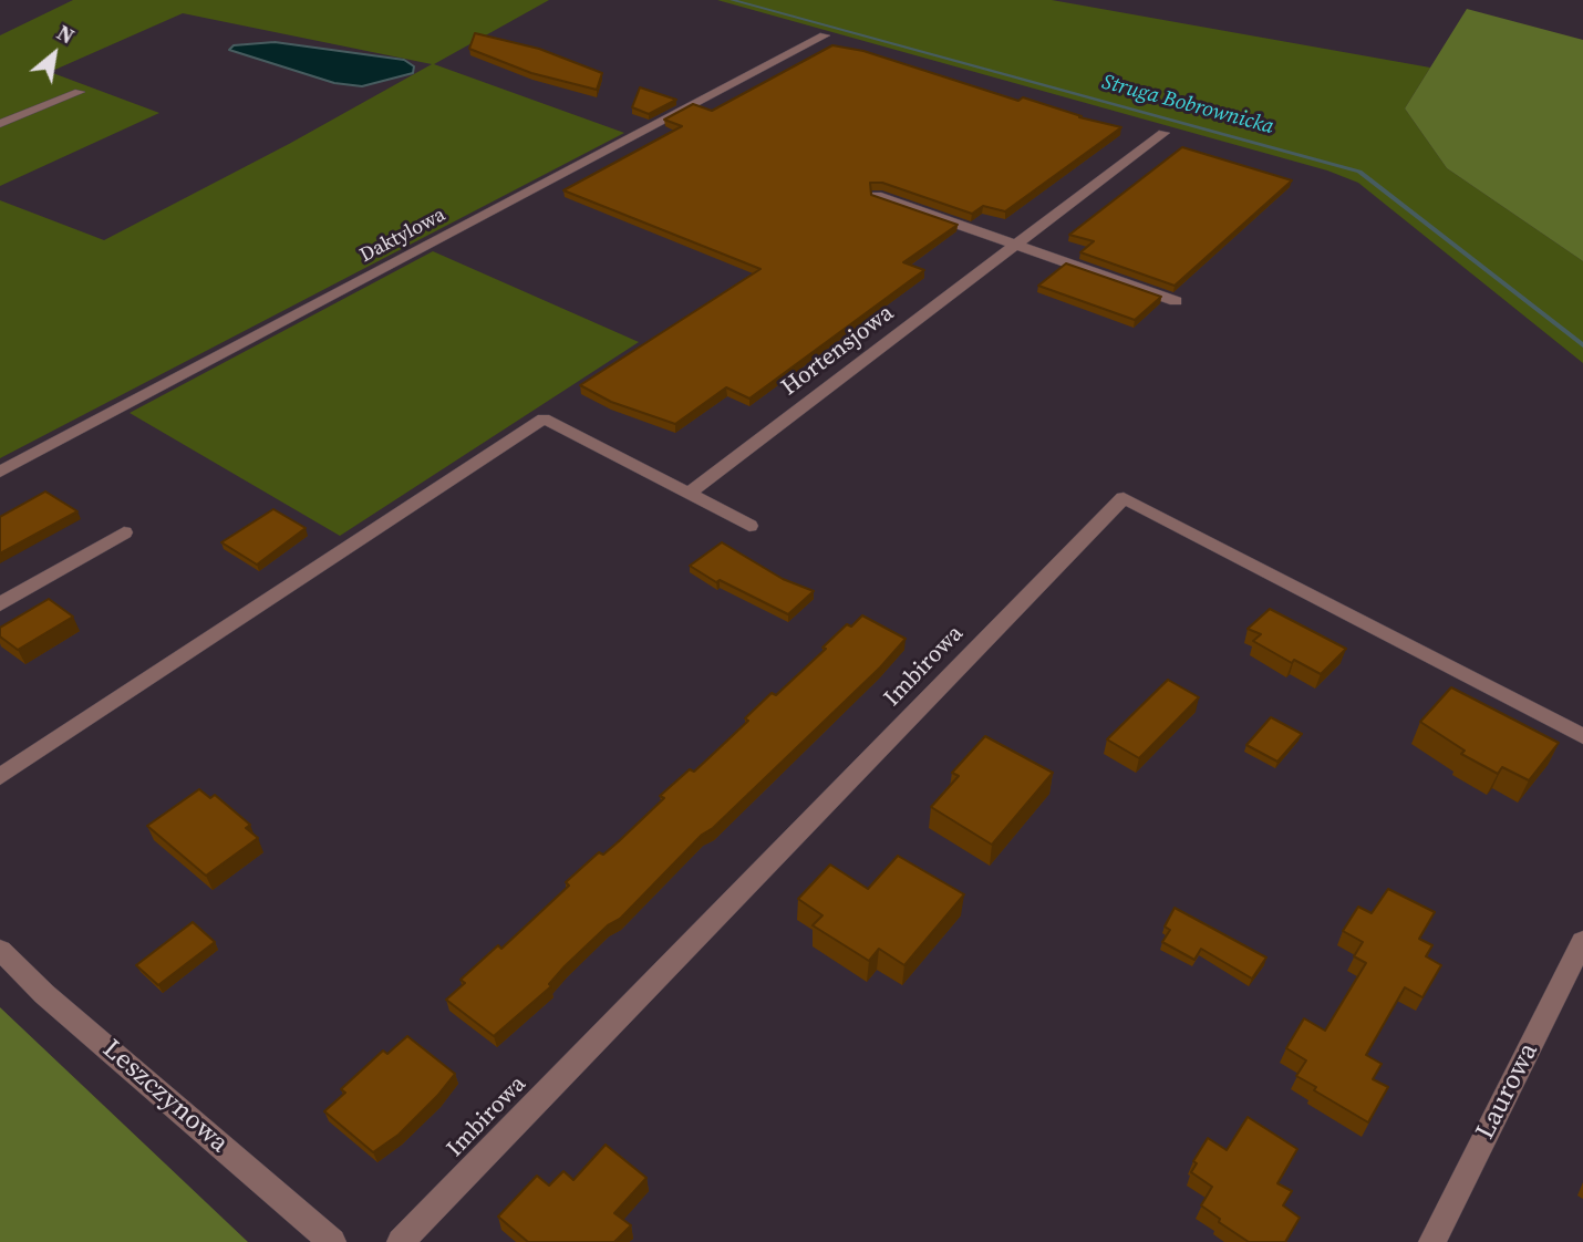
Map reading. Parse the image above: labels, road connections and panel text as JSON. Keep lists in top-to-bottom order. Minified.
{"streets":{"street":["Daktylowa","Hortensjowa","Imbirowa","Laurowa","Leszczynowa"]},"water":["Struga Bobrownicka"],"north":"top right"}
